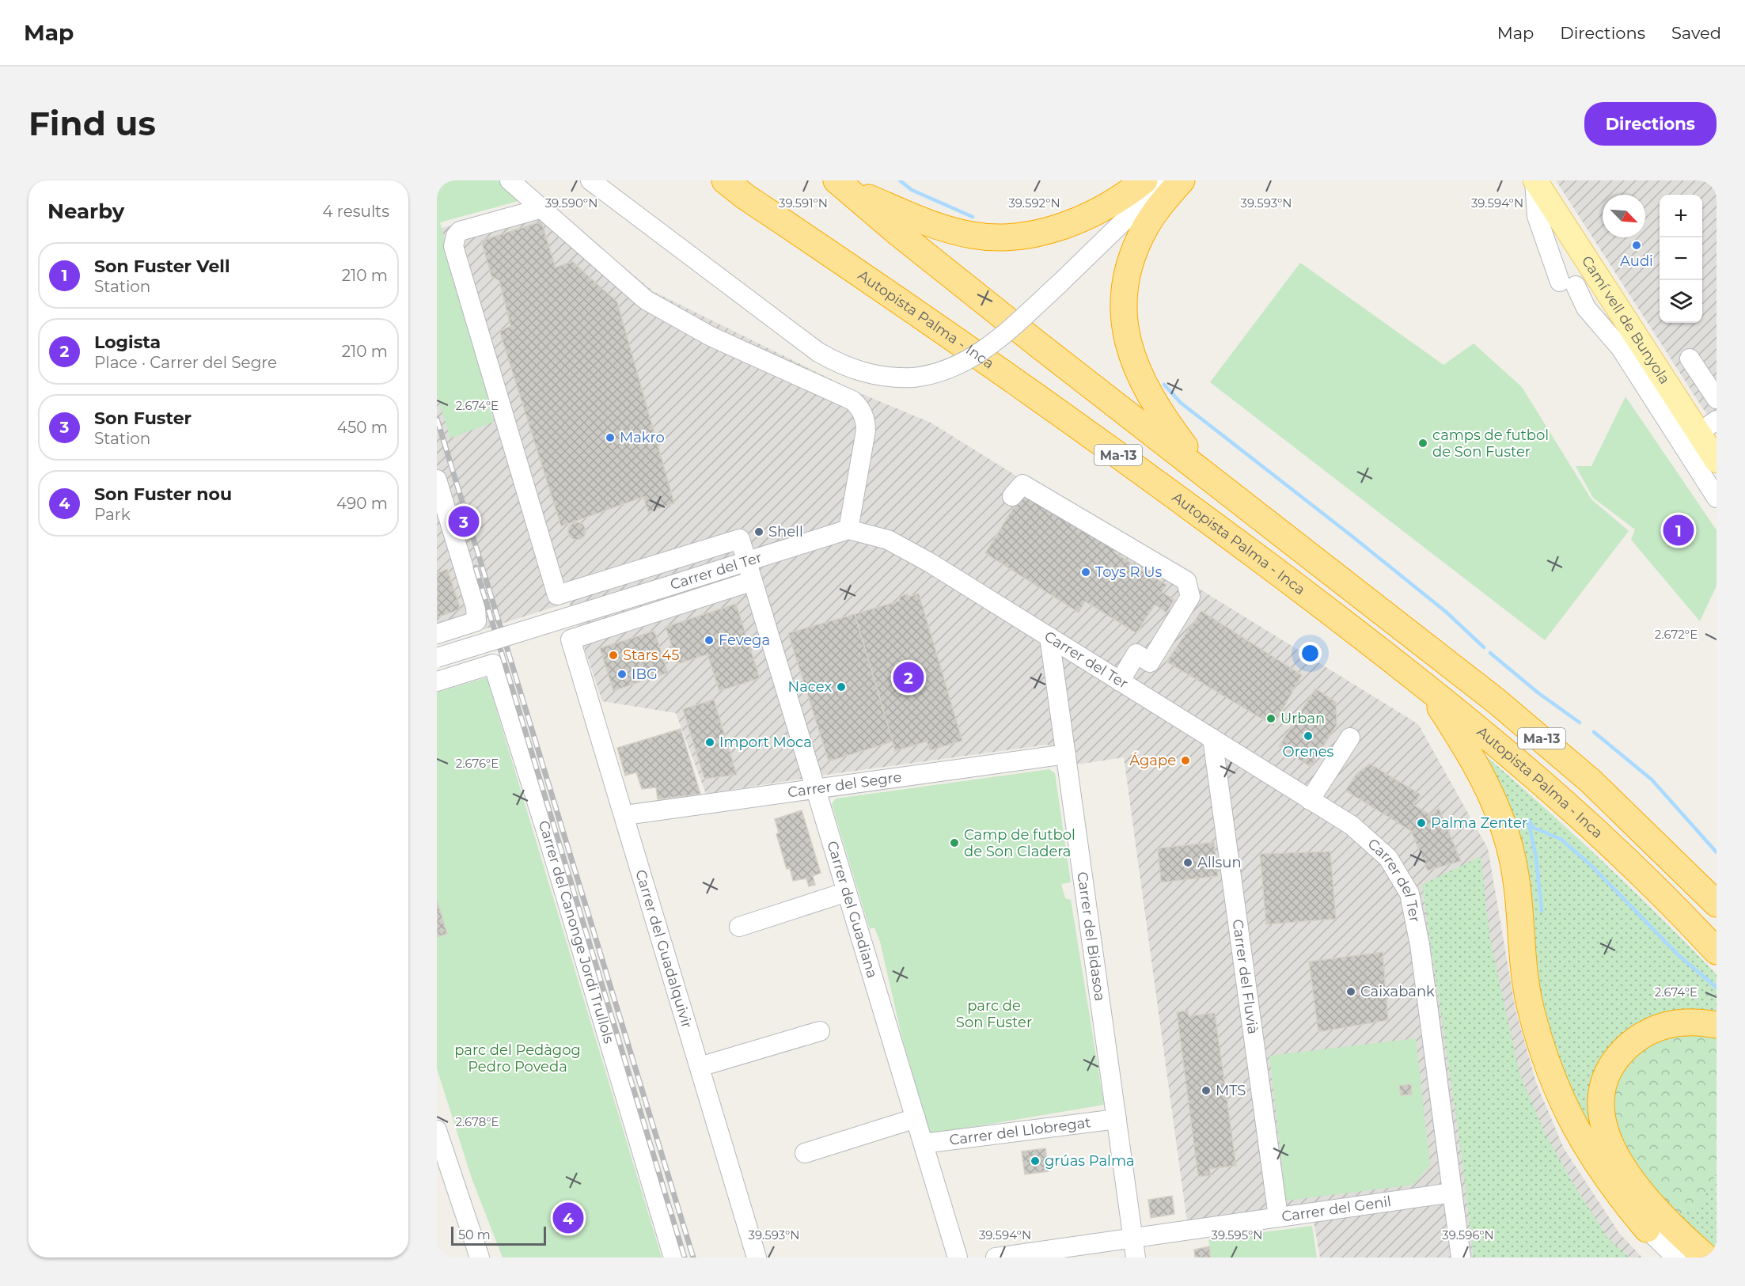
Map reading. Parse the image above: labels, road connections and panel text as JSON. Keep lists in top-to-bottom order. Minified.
{"streets":{"highway":["Autopista Palma - Inca","Ma-13"],"main road":["Camí vell de Bunyola"],"street":["Carrer del Ter","Carrer del Segre","Carrer del Guadiana","Carrer del Canonge Jordi Trullols","Carrer del Bidasoa","Carrer del Guadalquivir","Carrer del Fluvià","Carrer del Llobregat","Carrer del Genil"]},"crossings":[["Carrer del Ter","Carrer del Guadiana"],["Carrer del Ter","Carrer del Bidasoa"],["Carrer del Ter","Carrer del Guadalquivir"],["Carrer del Ter","Carrer del Fluvià"],["Carrer del Ter","Carrer del Genil"],["Carrer del Segre","Carrer del Guadiana"],["Carrer del Segre","Carrer del Bidasoa"],["Carrer del Segre","Carrer del Guadalquivir"],["Carrer del Guadiana","Carrer del Llobregat"],["Carrer del Bidasoa","Carrer del Llobregat"],["Carrer del Bidasoa","Carrer del Genil"],["Carrer del Fluvià","Carrer del Genil"]],"parks":["parc de Son Fuster","parc del Pedàgog Pedro Poveda"],"places":["Audi","Makro","camps de futbol de Son Fuster","Shell","Toys R Us","Fevega","Stars 45","IBG","Nacex","Urban","Orenes","Import Moca","Ágape","Palma Zenter","Camp de futbol de Son Cladera","Allsun","Caixabank","MTS","grúas Palma"],"scale_bar":"50 m","north":"bottom right","page":{"header":"Map","nav":["Map","Directions","Saved"],"buttons":"Directions","title":"Find us","heading":["Nearby","4 results"],"map_buttons":["+","−"],"list":[{"mark":"1","name":"Son Fuster Vell","note":"Station","value":"210 m"},{"mark":"2","name":"Logista","note":"Place · Carrer del Segre","value":"210 m"},{"mark":"3","name":"Son Fuster","note":"Station","value":"450 m"},{"mark":"4","name":"Son Fuster nou","note":"Park","value":"490 m"}],"pins":["3","1","2","4"],"scale":"50 m"},"coordinates":["39.590°N","39.591°N","39.592°N","39.593°N","39.594°N","2.674°E","2.672°E","2.676°E","2.678°E","39.595°N","39.596°N"]}
